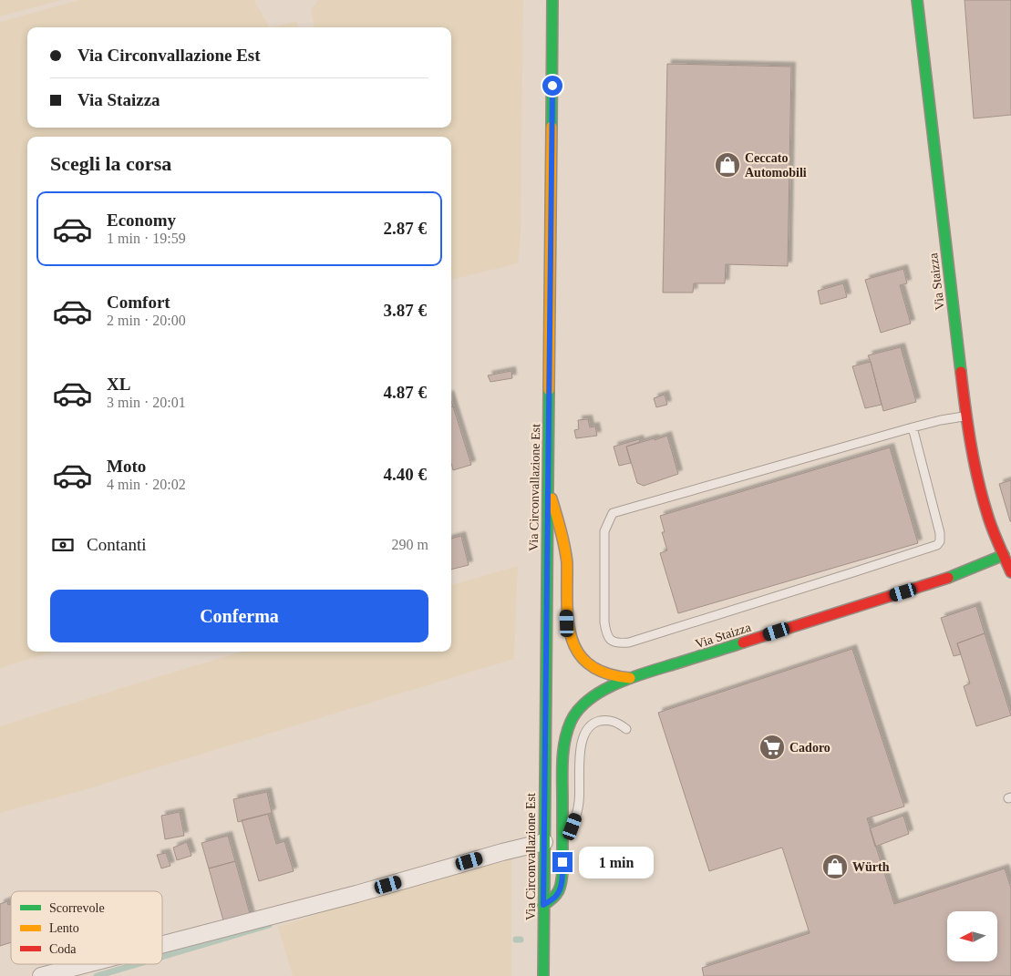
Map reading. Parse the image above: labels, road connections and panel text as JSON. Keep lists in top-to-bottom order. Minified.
{"streets":{"street":["Via Staizza","Via Circonvallazione Est"]},"crossings":[["Via Staizza","Via Circonvallazione Est"]],"places":{"shop":["Ceccato Automobili","Würth"],"supermarket":["Cadoro"]},"legend":["Scorrevole","Lento","Coda"],"north":"left","page":{"banner":["Via Circonvallazione Est","Via Staizza"],"heading":"Scegli la corsa","list":[{"name":"Economy","note":"1 min · 19:59","value":"2.87 €"},{"name":"Comfort","note":"2 min · 20:00","value":"3.87 €"},{"name":"XL","note":"3 min · 20:01","value":"4.87 €"},{"name":"Moto","note":"4 min · 20:02","value":"4.40 €"}],"pay":["Contanti","290 m"],"buttons":"Conferma","bubble":"1 min"}}
